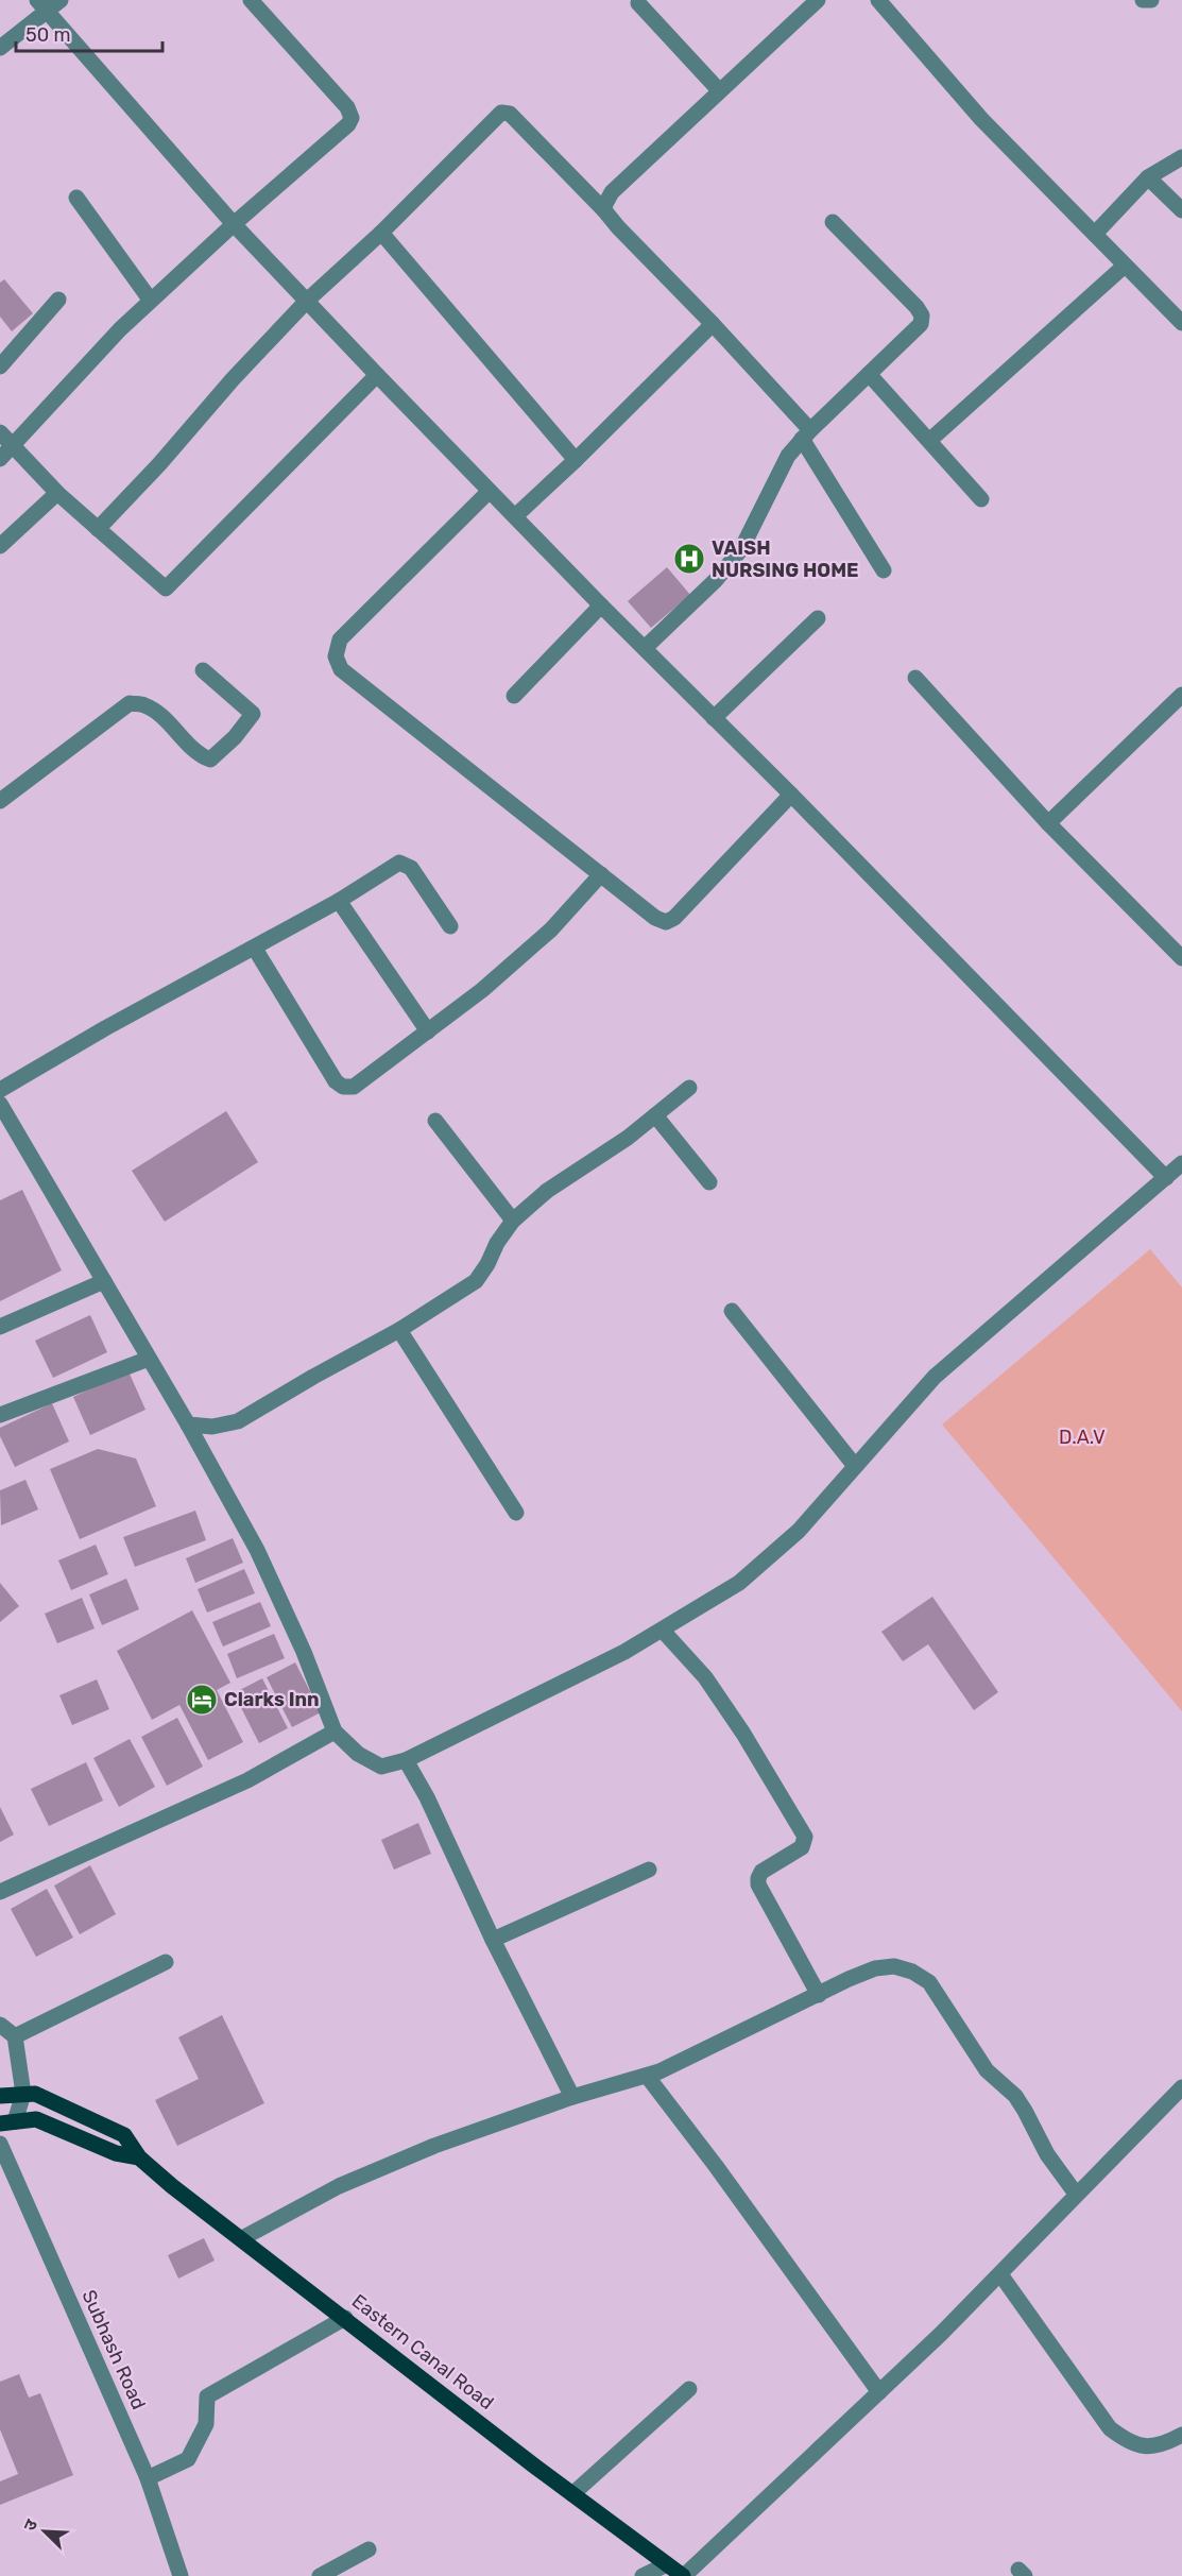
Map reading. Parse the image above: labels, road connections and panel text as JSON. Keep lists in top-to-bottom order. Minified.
{"streets":{"main road":["Eastern Canal Road"],"street":["Subhash Road"]},"parks":["D.A.V"],"places":{"hospital":["VAISH NURSING HOME"],"hotel":["Clarks Inn"]},"scale_bar":"50 m","north":"top left"}
